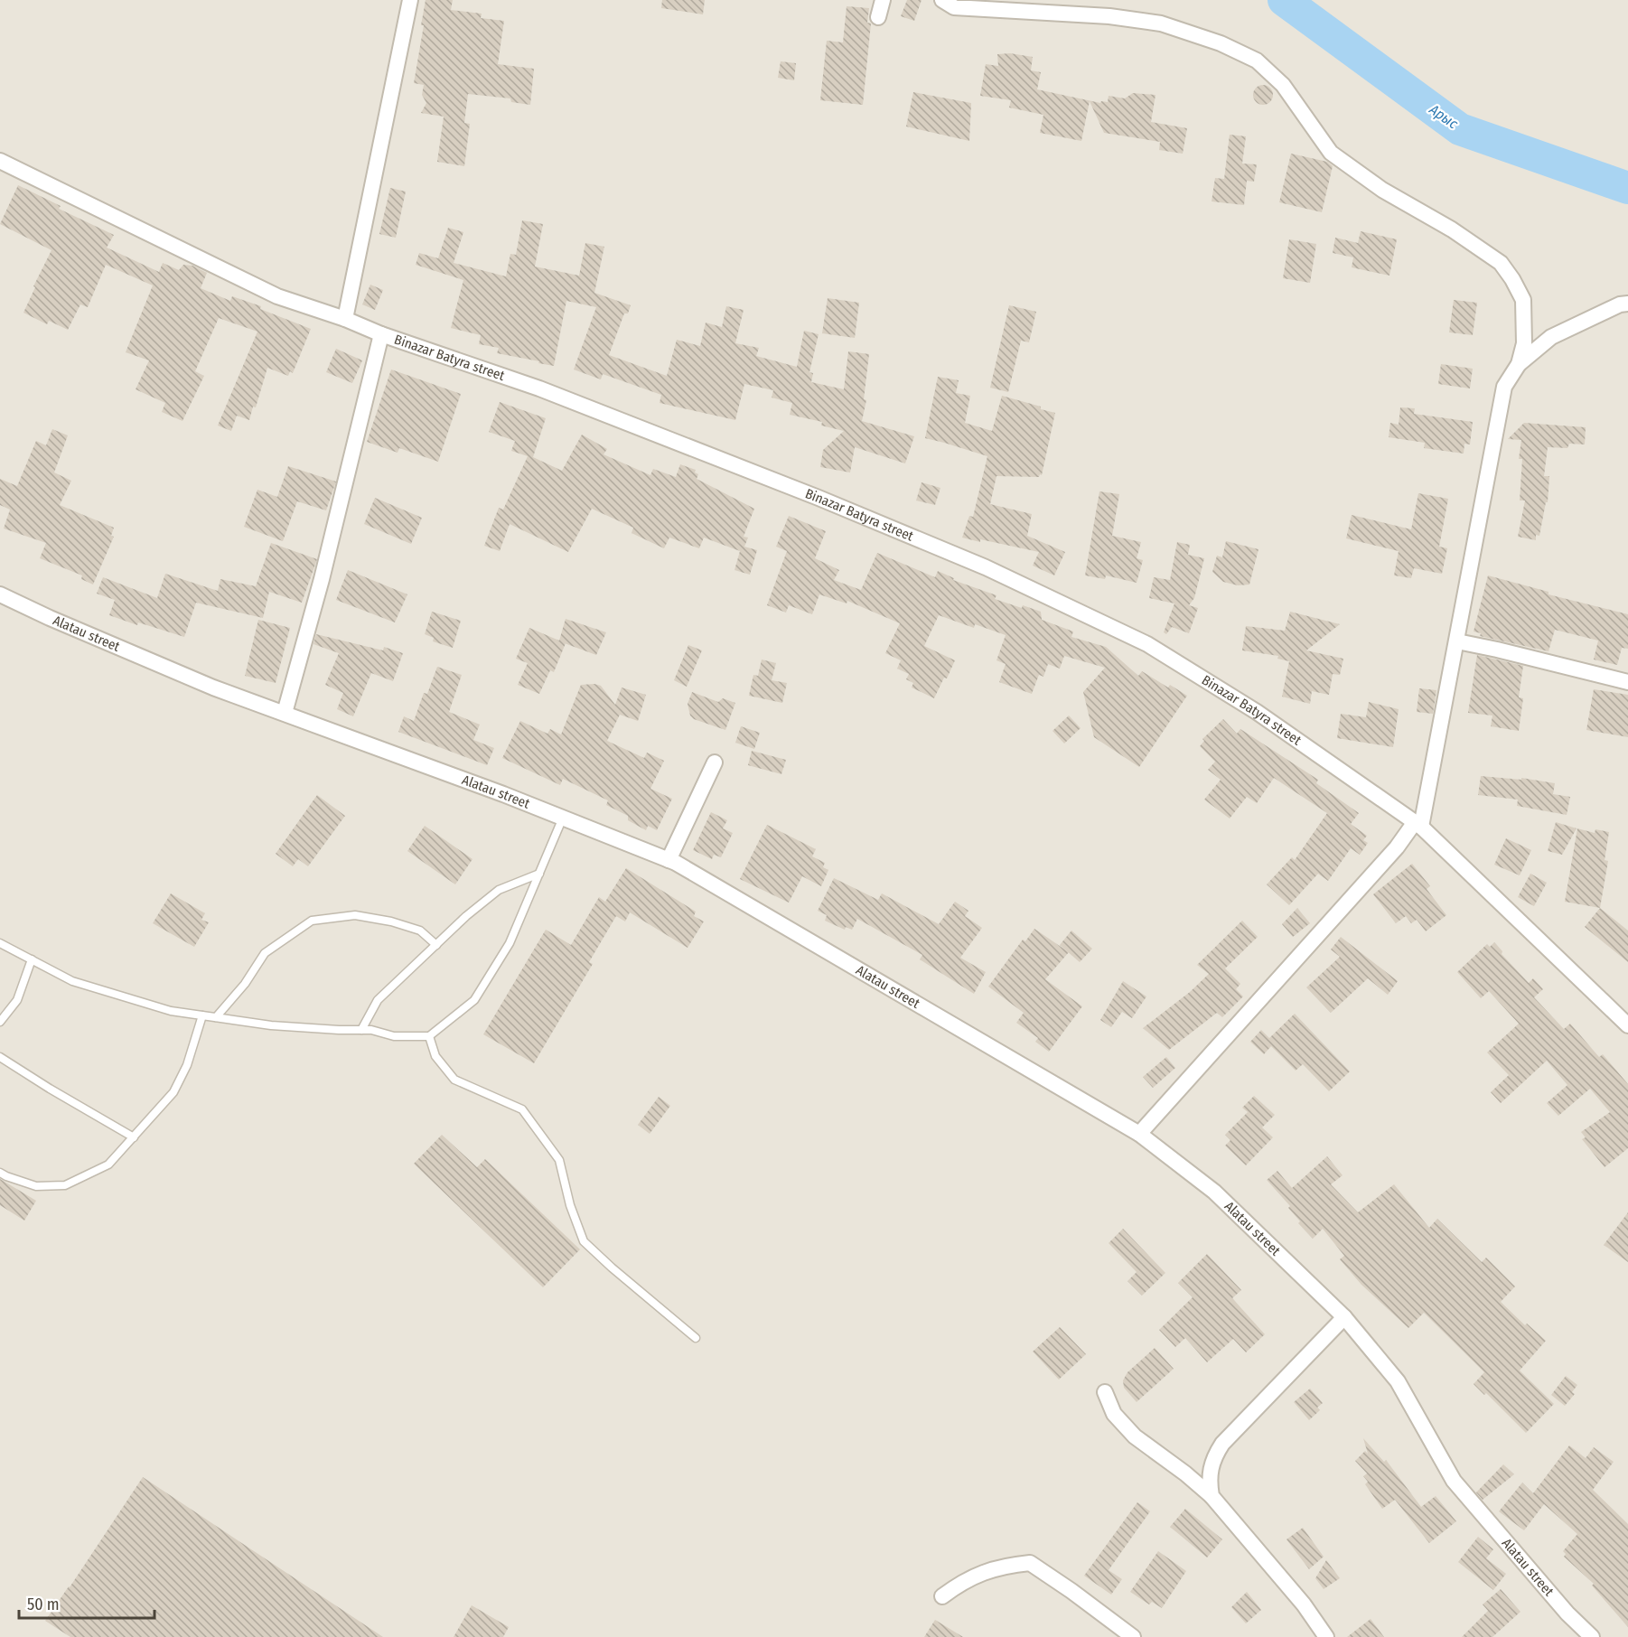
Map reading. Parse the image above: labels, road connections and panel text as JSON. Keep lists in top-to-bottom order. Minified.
{"streets":{"street":["Binazar Batyra street","Alatau street"]},"water":["Арыс"],"scale_bar":"50 m"}
